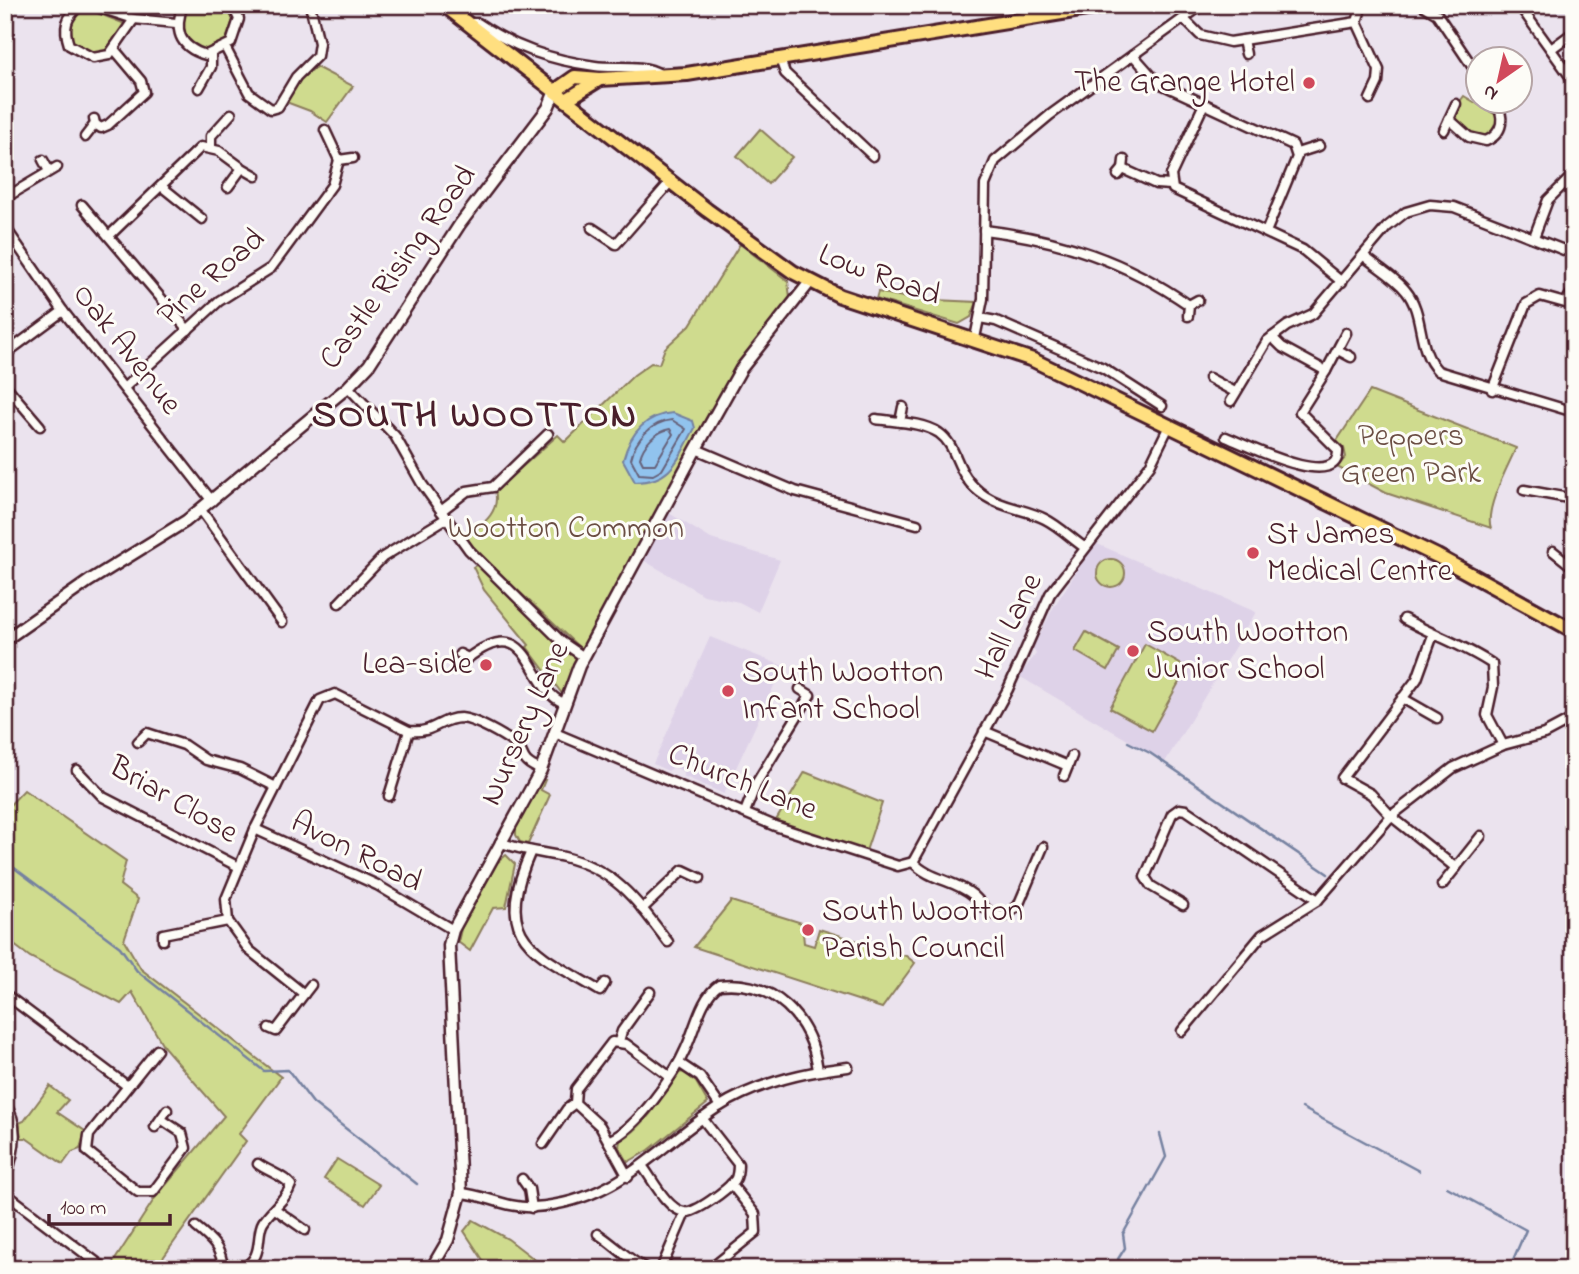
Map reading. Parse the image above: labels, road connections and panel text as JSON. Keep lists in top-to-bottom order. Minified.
{"streets":{"main road":["Low Road"],"street":["Castle Rising Road","Pine Road","Oak Avenue","Hall Lane","Nursery Lane","Church Lane","Briar Close","Avon Road"]},"crossings":[["Castle Rising Road","Low Road"],["Castle Rising Road","Oak Avenue"],["Low Road","Hall Lane"],["Low Road","Nursery Lane"],["Pine Road","Oak Avenue"],["Hall Lane","Church Lane"],["Nursery Lane","Church Lane"],["Nursery Lane","Avon Road"]],"districts":["SOUTH WOOTTON"],"parks":["Peppers Green Park","Wootton Common"],"places":["The Grange Hotel","St James Medical Centre","South Wootton Junior School","Lea-side","South Wootton Infant School","South Wootton Parish Council"],"scale_bar":"100 m","north":"bottom left"}
